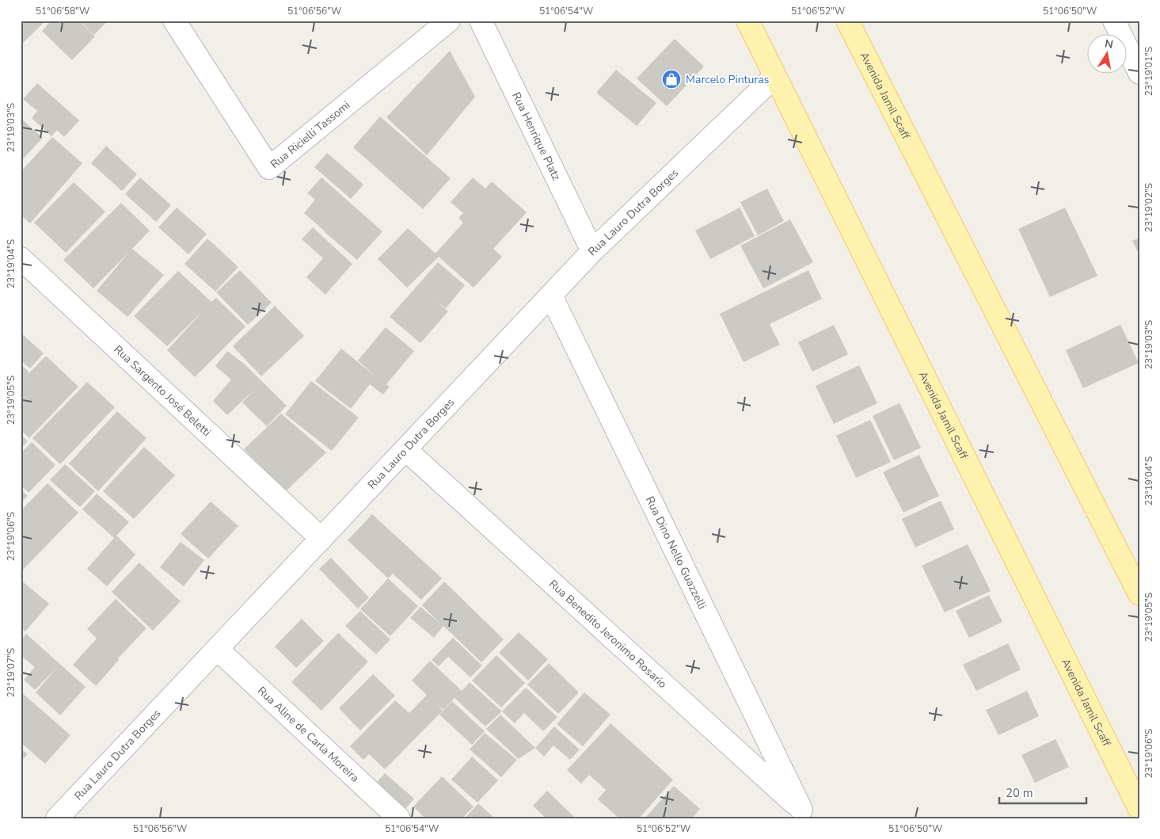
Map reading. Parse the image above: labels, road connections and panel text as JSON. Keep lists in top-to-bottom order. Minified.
{"streets":{"main road":["Avenida Jamil Scaff"],"street":["Rua Ricielli Tassomi","Rua Henrique Platz","Rua Lauro Dutra Borges","Rua Sargento José Beletti","Rua Dino Nello Guazzelli","Rua Benedito Jeronimo Rosario","Rua Aline de Carla Moreira"]},"crossings":[["Avenida Jamil Scaff","Rua Lauro Dutra Borges"],["Rua Henrique Platz","Rua Lauro Dutra Borges"],["Rua Lauro Dutra Borges","Rua Sargento José Beletti"],["Rua Lauro Dutra Borges","Rua Dino Nello Guazzelli"],["Rua Lauro Dutra Borges","Rua Benedito Jeronimo Rosario"],["Rua Lauro Dutra Borges","Rua Aline de Carla Moreira"],["Rua Dino Nello Guazzelli","Rua Benedito Jeronimo Rosario"]],"places":{"shop":["Marcelo Pinturas"]},"scale_bar":"20 m","north":"top","coordinates":["51°06'58\"W","51°06'56\"W","51°06'54\"W","51°06'52\"W","51°06'50\"W","23°19'01\"S","23°19'03\"S","23°19'02\"S","23°19'04\"S","23°19'05\"S","23°19'06\"S","23°19'07\"S"]}
